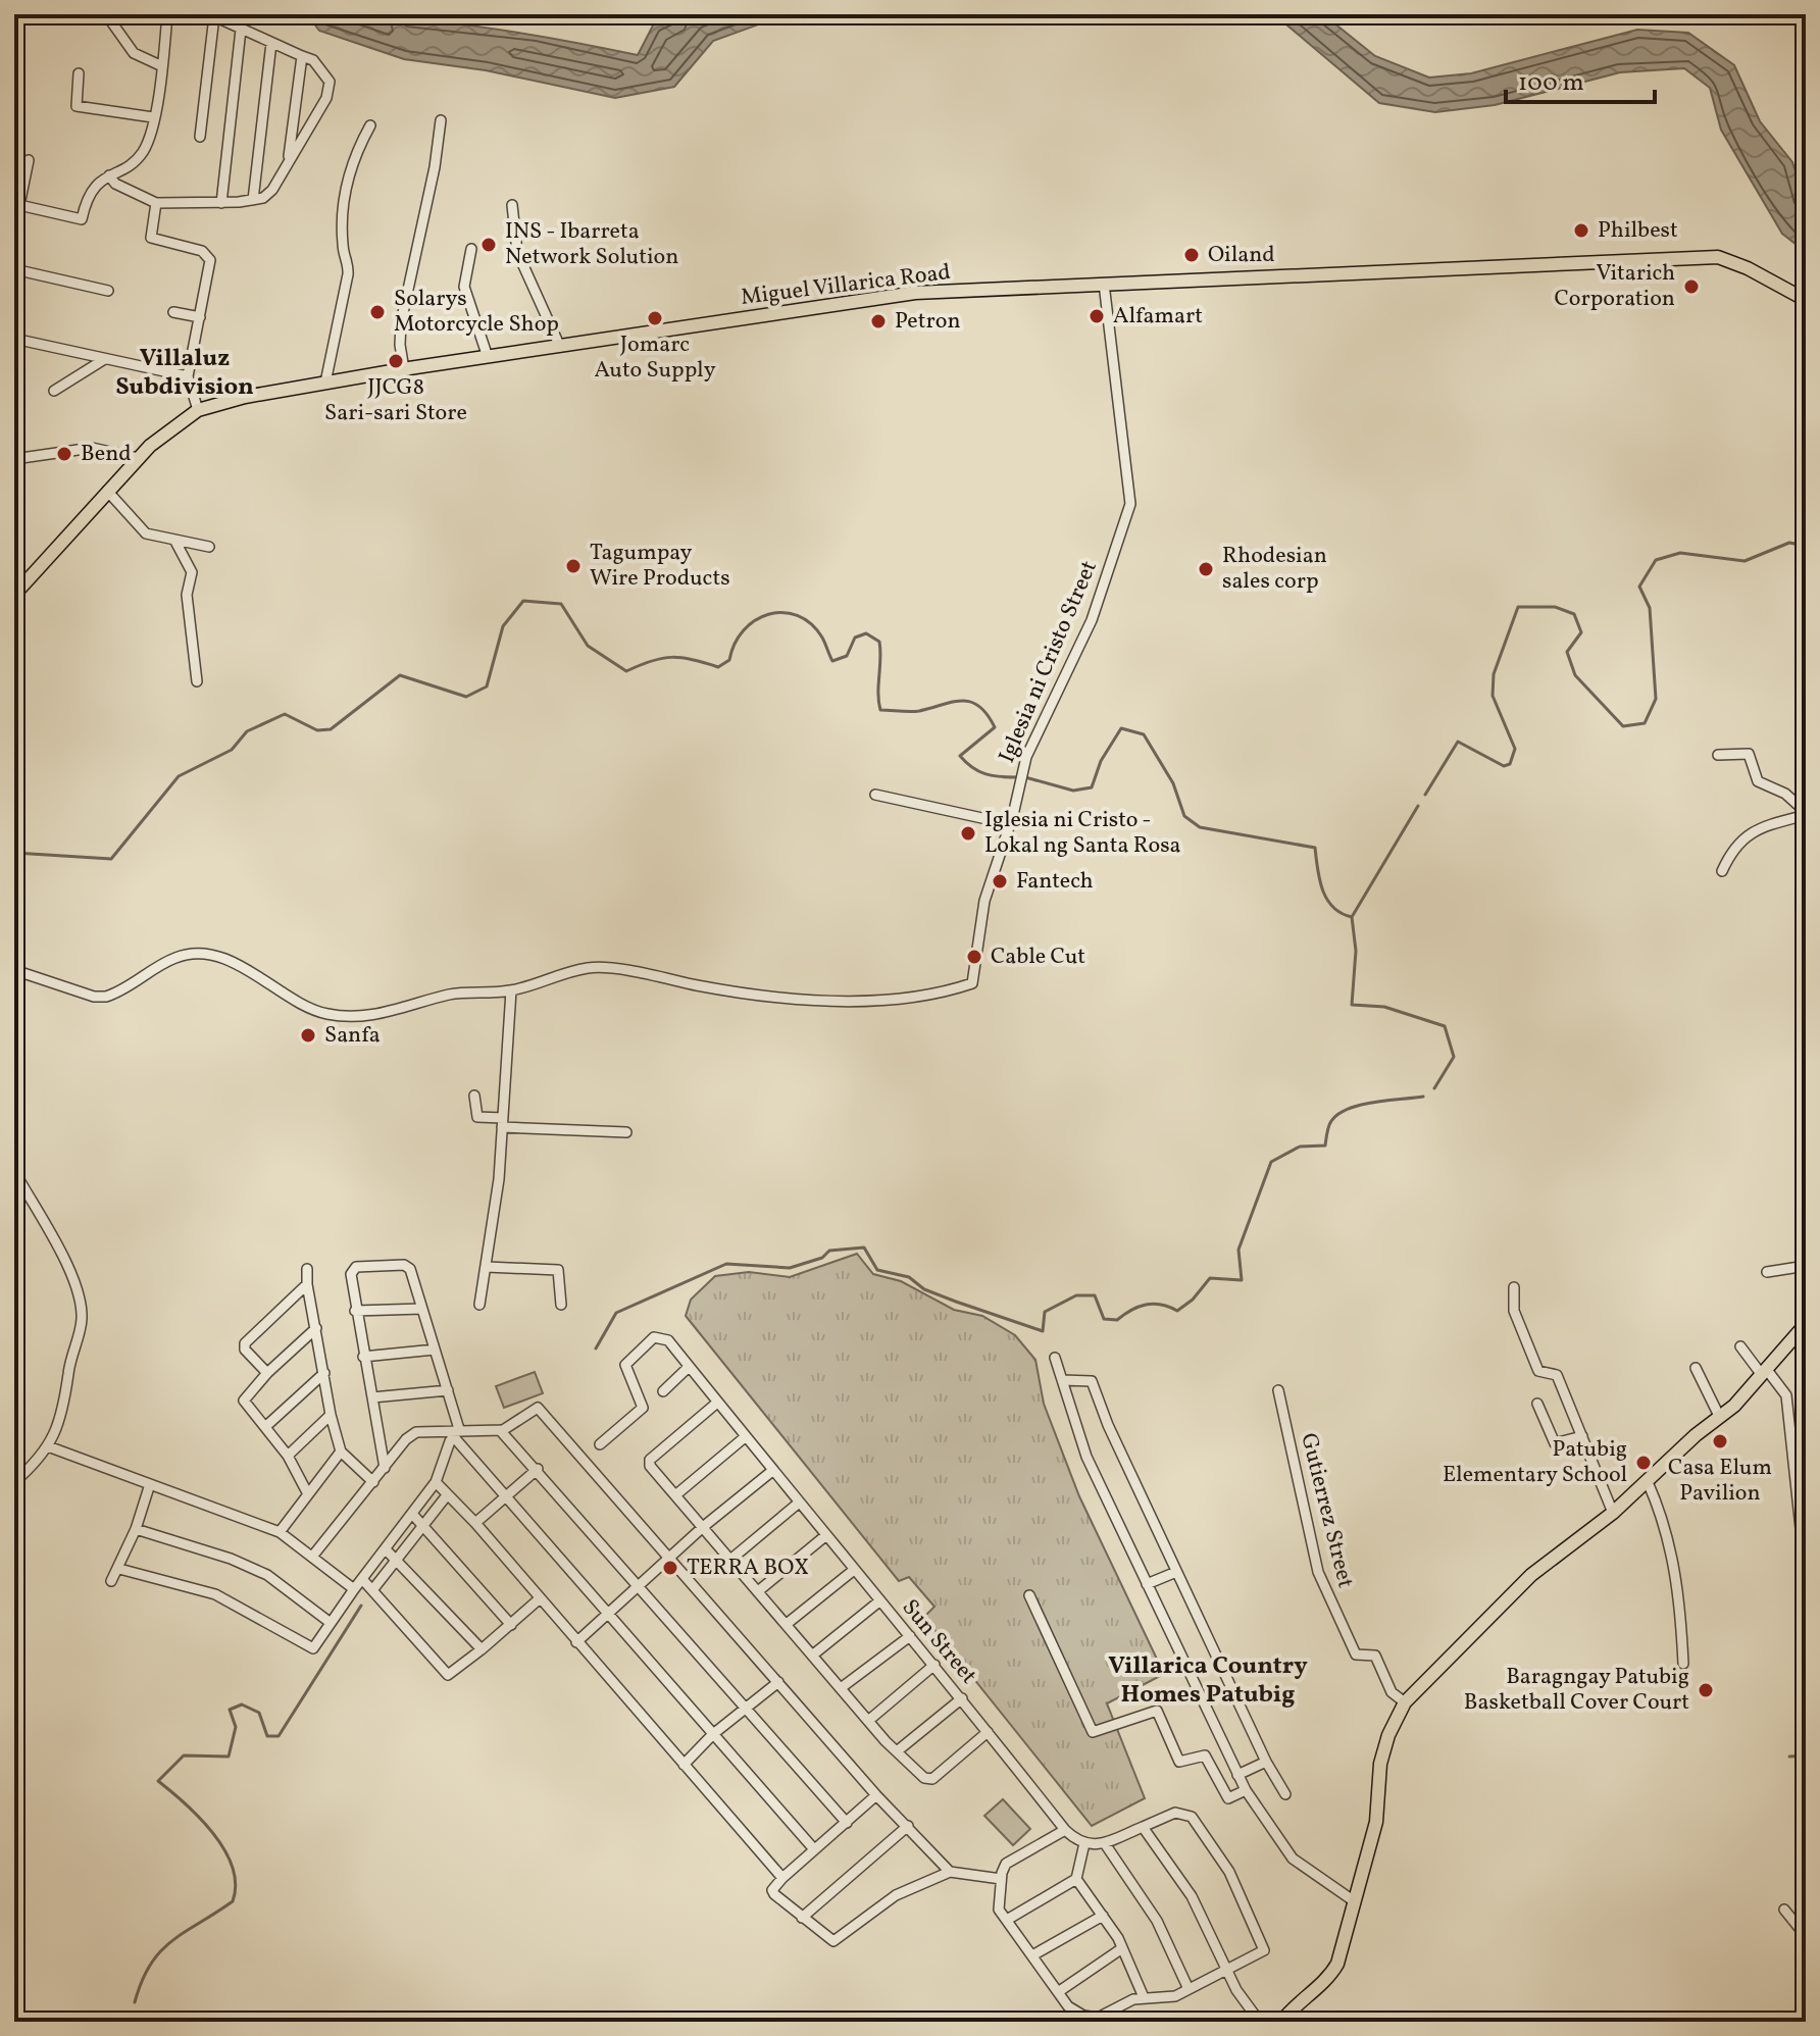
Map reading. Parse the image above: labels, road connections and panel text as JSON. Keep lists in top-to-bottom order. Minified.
{"streets":{"main road":["Miguel Villarica Road"],"street":["Iglesia ni Cristo Street","Gutierrez Street","Sun Street"]},"crossings":[["Miguel Villarica Road","Iglesia ni Cristo Street"]],"districts":["Villaluz Subdivision","Villarica Country Homes Patubig"],"places":["Philbest","INS - Ibarreta Network Solution","Oiland","Vitarich Corporation","Solarys Motorcycle Shop","Alfamart","Jomarc Auto Supply","Petron","JJCG8 Sari-sari Store","Bend","Tagumpay Wire Products","Rhodesian sales corp","Iglesia ni Cristo - Lokal ng Santa Rosa","Fantech","Cable Cut","Sanfa","Casa Elum Pavilion","Patubig Elementary School","TERRA BOX","Baragngay Patubig Basketball Cover Court"],"scale_bar":"100 m"}
